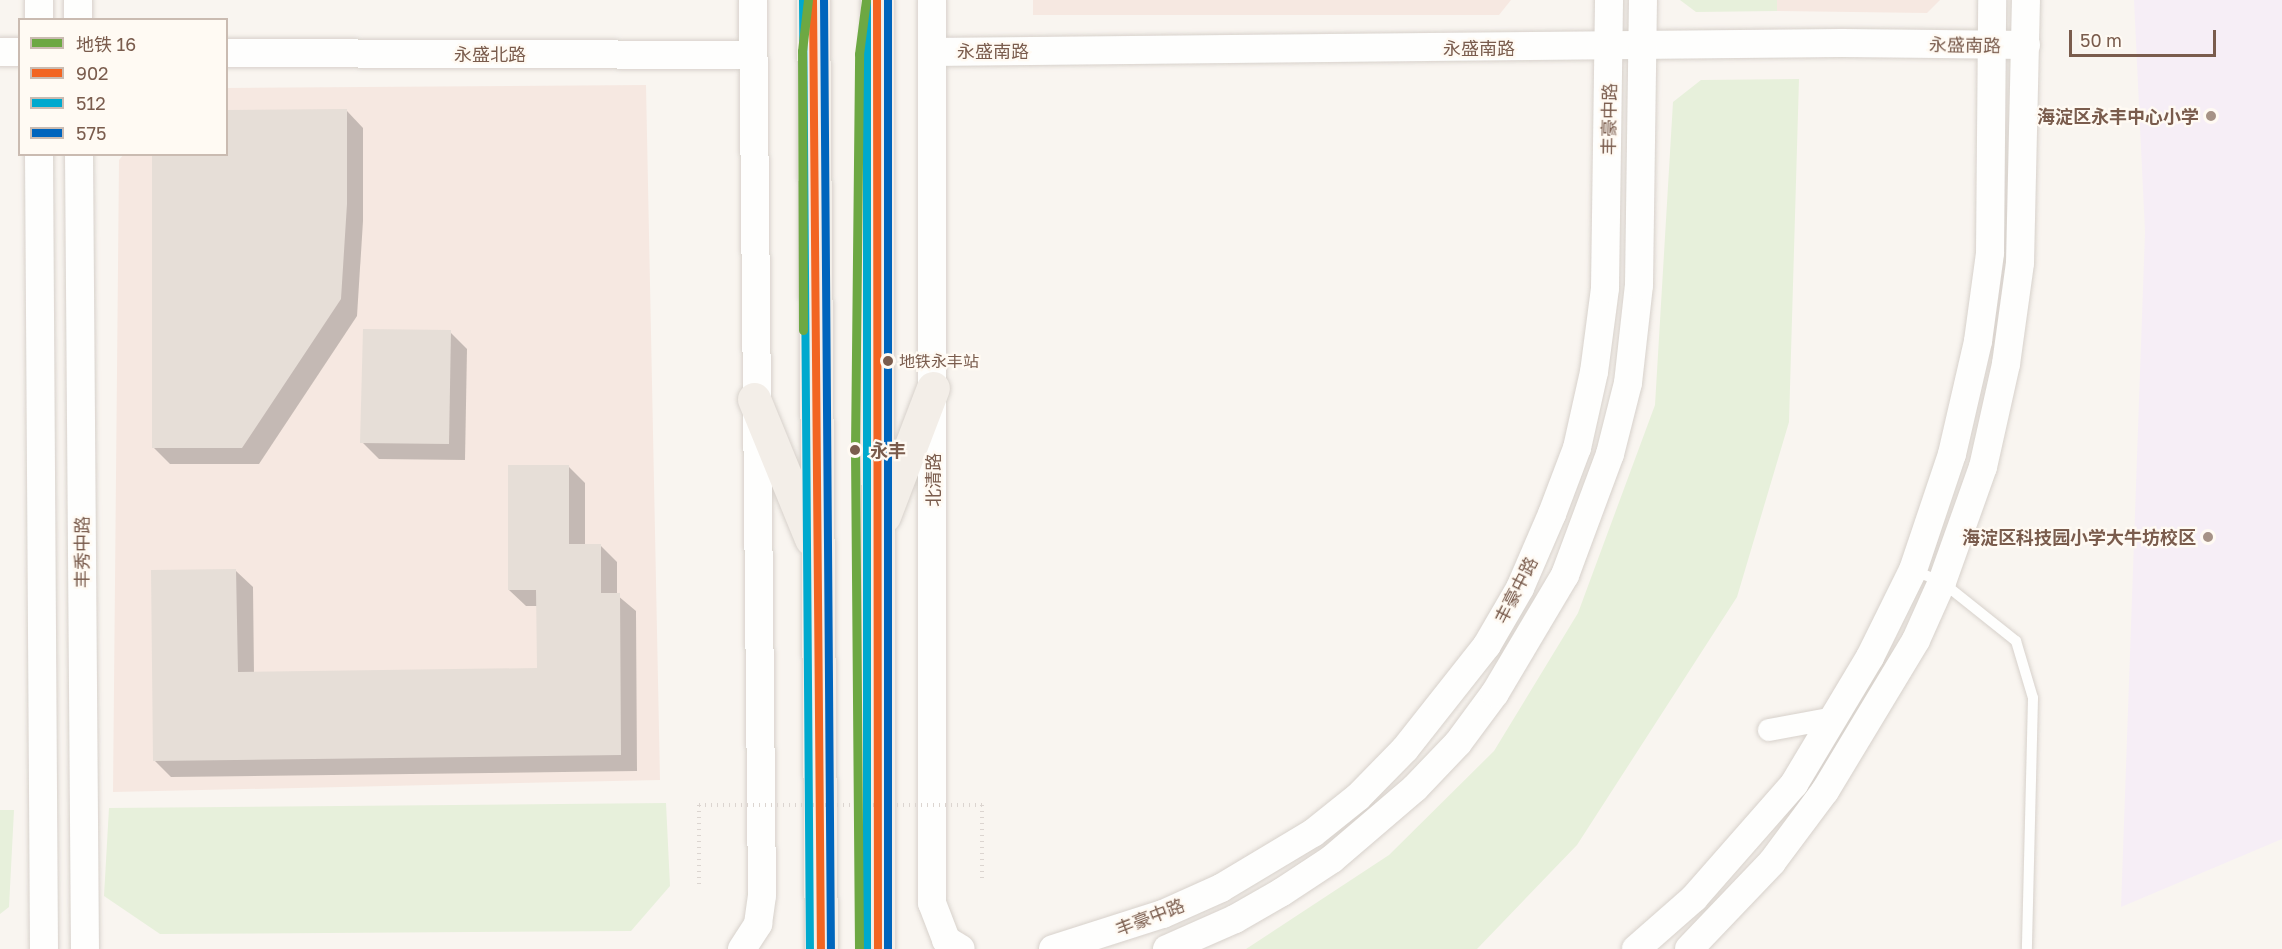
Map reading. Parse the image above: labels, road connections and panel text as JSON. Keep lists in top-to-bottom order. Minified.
{"streets":{"street":["永盛南路","永盛北路","丰豪中路","北清路","丰秀中路"]},"crossings":[["永盛南路","丰豪中路"],["永盛南路","北清路"]],"places":["海淀区永丰中心小学","地铁永丰站","永丰","海淀区科技园小学大牛坊校区"],"lines":["metro line 16","transit line 902","transit line 512","transit line 575"],"legend":["地铁 16","902","512","575"],"scale_bar":"50 m"}
